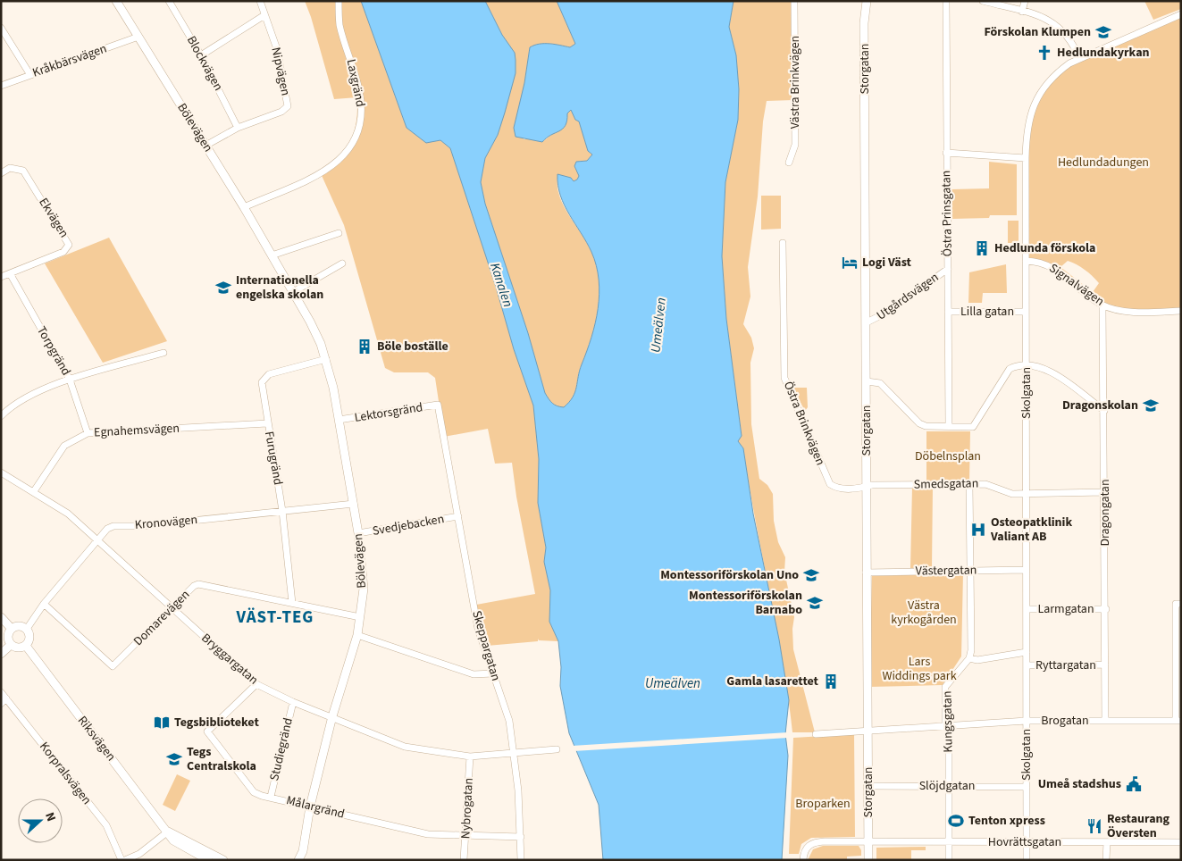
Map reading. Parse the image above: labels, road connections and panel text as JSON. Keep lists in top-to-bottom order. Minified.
{"streets":{"street":["Kråkbärsvägen","Blockvägen","Storgatan","Nipvägen","Västra Brinkvägen","Laxgränd","Bölevägen","Östra Prinsgatan","Ekvägen","Signalvägen","Utgårdsvägen","Lilla gatan","Torpgränd","Skolgatan","Lektorsgränd","Östra Brinkvägen","Egnahemsvägen","Furugränd","Smedsgatan","Dragongatan","Kronovägen","Svedjebacken","Västergatan","Larmgatan","Domarevägen","Skeppargatan","Bryggargatan","Ryttargatan","Brogatan","Kungsgatan","Riksvägen","Studiegränd","Korpralsvägen","Slöjdgatan","Målargränd","Nybrogatan","Hovrättsgatan"]},"crossings":[["Kråkbärsvägen","Bölevägen"],["Blockvägen","Nipvägen"],["Storgatan","Utgårdsvägen"],["Storgatan","Östra Brinkvägen"],["Storgatan","Smedsgatan"],["Storgatan","Västergatan"],["Storgatan","Brogatan"],["Storgatan","Slöjdgatan"],["Storgatan","Hovrättsgatan"],["Nipvägen","Bölevägen"],["Laxgränd","Bölevägen"],["Bölevägen","Lektorsgränd"],["Bölevägen","Furugränd"],["Bölevägen","Kronovägen"],["Bölevägen","Svedjebacken"],["Bölevägen","Domarevägen"],["Bölevägen","Bryggargatan"],["Bölevägen","Målargränd"],["Östra Prinsgatan","Utgårdsvägen"],["Östra Prinsgatan","Lilla gatan"],["Ekvägen","Torpgränd"],["Signalvägen","Skolgatan"],["Signalvägen","Dragongatan"],["Lilla gatan","Skolgatan"],["Torpgränd","Egnahemsvägen"],["Skolgatan","Smedsgatan"],["Skolgatan","Västergatan"],["Skolgatan","Larmgatan"],["Skolgatan","Ryttargatan"],["Skolgatan","Brogatan"],["Skolgatan","Slöjdgatan"],["Skolgatan","Hovrättsgatan"],["Lektorsgränd","Skeppargatan"],["Östra Brinkvägen","Smedsgatan"],["Egnahemsvägen","Furugränd"],["Egnahemsvägen","Bryggargatan"],["Furugränd","Kronovägen"],["Furugränd","Domarevägen"],["Smedsgatan","Dragongatan"],["Dragongatan","Larmgatan"],["Dragongatan","Ryttargatan"],["Dragongatan","Brogatan"],["Kronovägen","Domarevägen"],["Kronovägen","Bryggargatan"],["Kronovägen","Riksvägen"],["Svedjebacken","Skeppargatan"],["Domarevägen","Bryggargatan"],["Skeppargatan","Bryggargatan"],["Skeppargatan","Målargränd"],["Bryggargatan","Studiegränd"],["Bryggargatan","Målargränd"],["Bryggargatan","Nybrogatan"],["Ryttargatan","Kungsgatan"],["Brogatan","Kungsgatan"],["Kungsgatan","Slöjdgatan"],["Kungsgatan","Hovrättsgatan"],["Studiegränd","Målargränd"],["Målargränd","Nybrogatan"]],"districts":["VÄST-TEG"],"water":["Kanalen","Umeälven"],"parks":["Hedlundadungen","Döbelnsplan","Västra kyrkogården","Lars Widdings park","Broparken"],"places":{"school or university":["Förskolan Klumpen","Internationella engelska skolan","Dragonskolan","Montessoriförskolan Uno","Montessoriförskolan Barnabo","Tegs Centralskola"],"church":["Hedlundakyrkan"],"building":["Hedlunda förskola","Böle boställe","Gamla lasarettet"],"hotel":["Logi Väst"],"hospital":["Osteopatklinik Valiant AB"],"library":["Tegsbiblioteket"],"public building":["Umeå stadshus"],"sports":["Tenton xpress"],"restaurant":["Restaurang Översten"]},"north":"right"}
